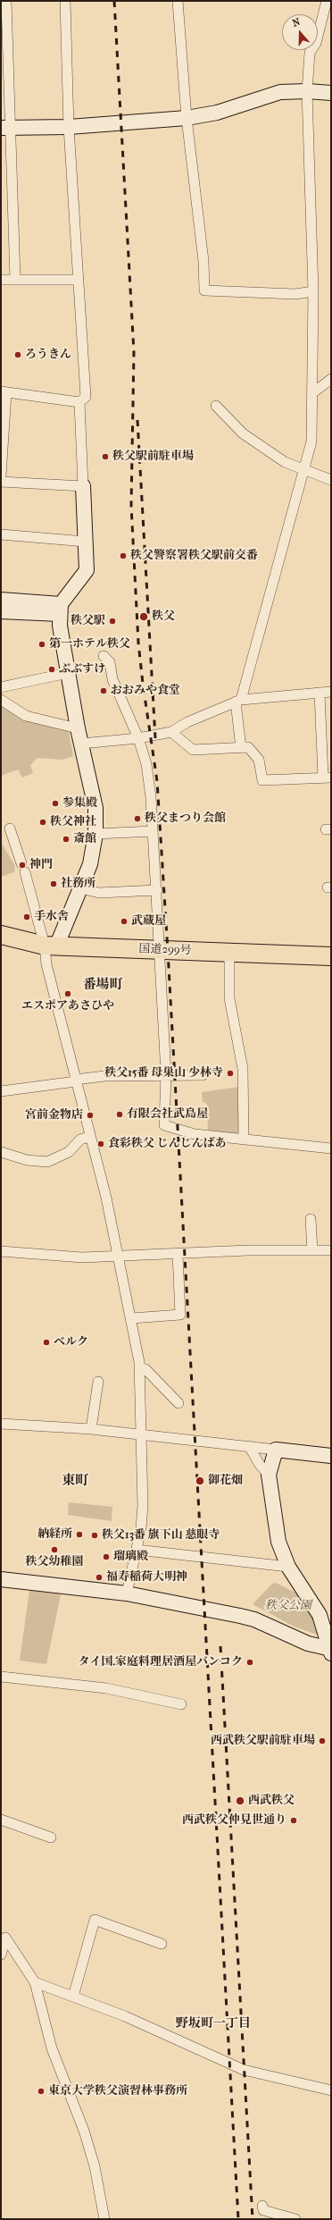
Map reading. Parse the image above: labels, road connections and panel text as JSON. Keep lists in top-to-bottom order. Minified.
{"streets":{"highway":["国道299号"]},"districts":["番場町","東町","野坂町一丁目"],"parks":["秩父公園"],"places":["ろうきん","秩父駅前駐車場","秩父警察署秩父駅前交番","秩父","秩父駅","第一ホテル秩父","ぶぶすけ","おおみや食堂","参集殿","秩父まつり会館","秩父神社","斎館","神門","社務所","手水舎","武蔵屋","エスポアあさひや","秩父15番 母巣山 少林寺","有限会社武島屋","宮前金物店","食彩秩父 じんじんばあ","ベルク","御花畑","納経所","秩父13番 旗下山 慈眼寺","秩父幼稚園","瑠璃殿","福寿稲荷大明神","タイ国.家庭料理居酒屋バンコク","西武秩父駅前駐車場","西武秩父","西武秩父仲見世通り","東京大学秩父演習林事務所"],"north":"top"}
